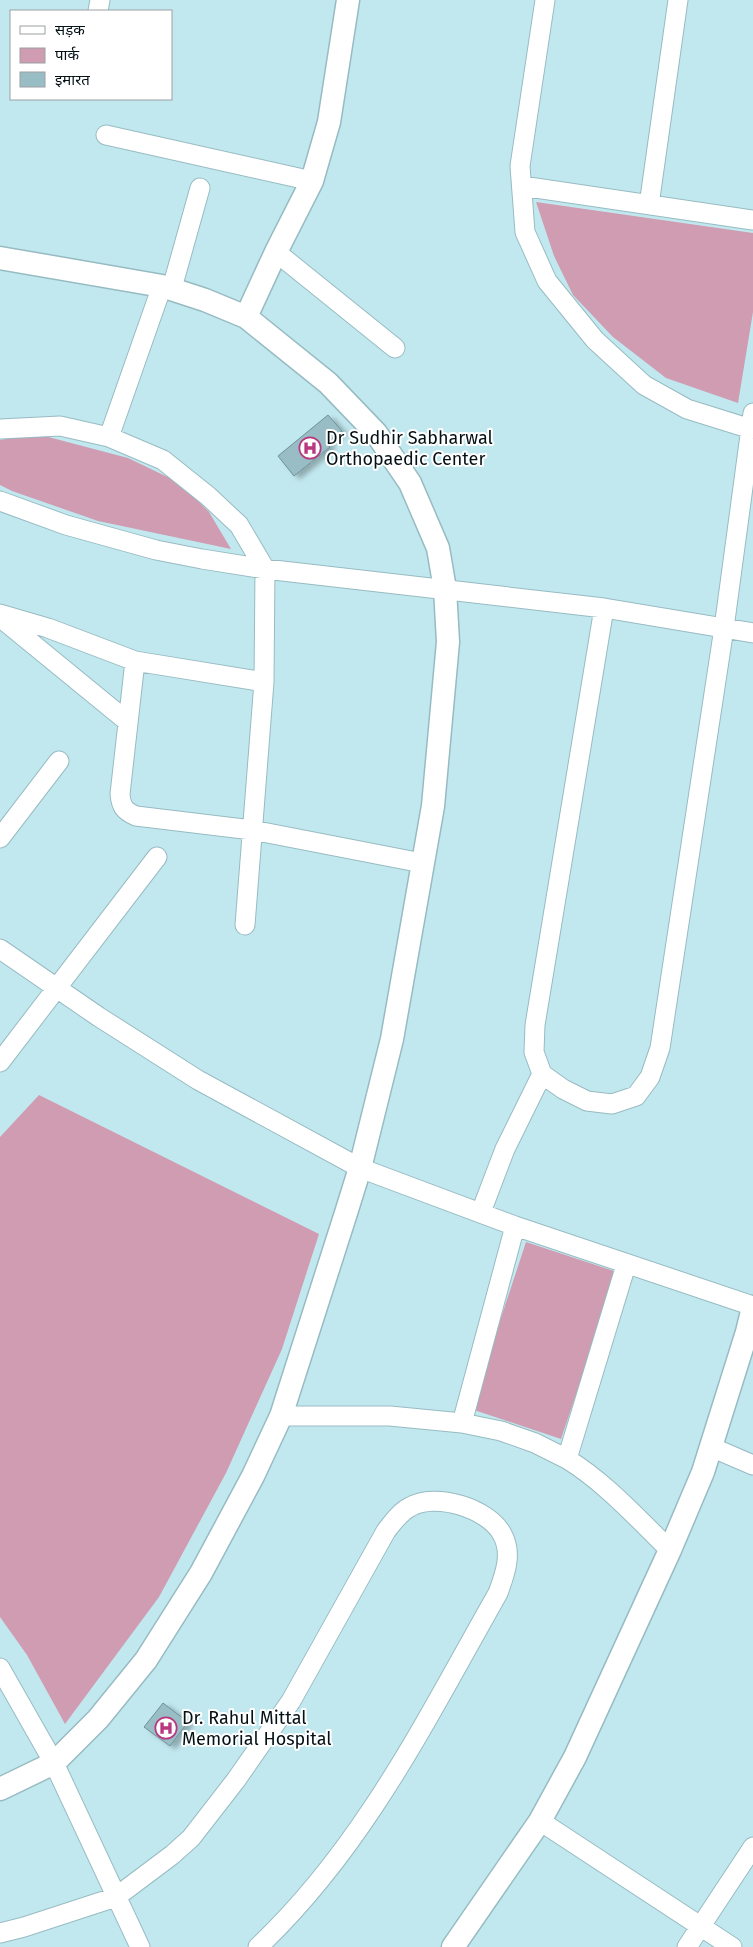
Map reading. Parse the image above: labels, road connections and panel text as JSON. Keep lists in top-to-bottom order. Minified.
{"places":{"hospital":["Dr Sudhir Sabharwal Orthopaedic Center","Dr. Rahul Mittal Memorial Hospital"]},"legend":["सड़क","पार्क","इमारत"]}
